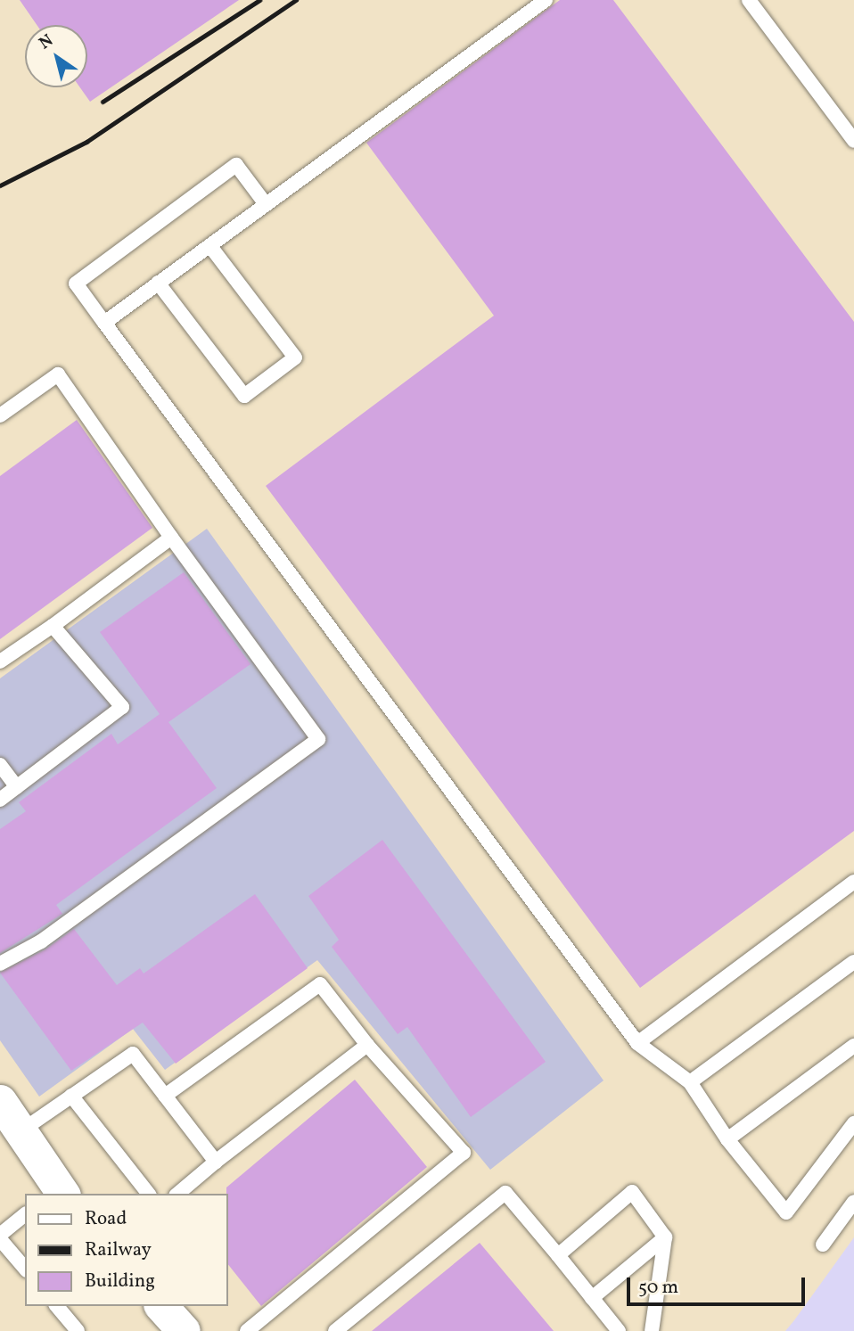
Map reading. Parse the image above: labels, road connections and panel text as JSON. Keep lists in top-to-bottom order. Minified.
{"legend":["Road","Railway","Building"],"scale_bar":"50 m","north":"top left"}
